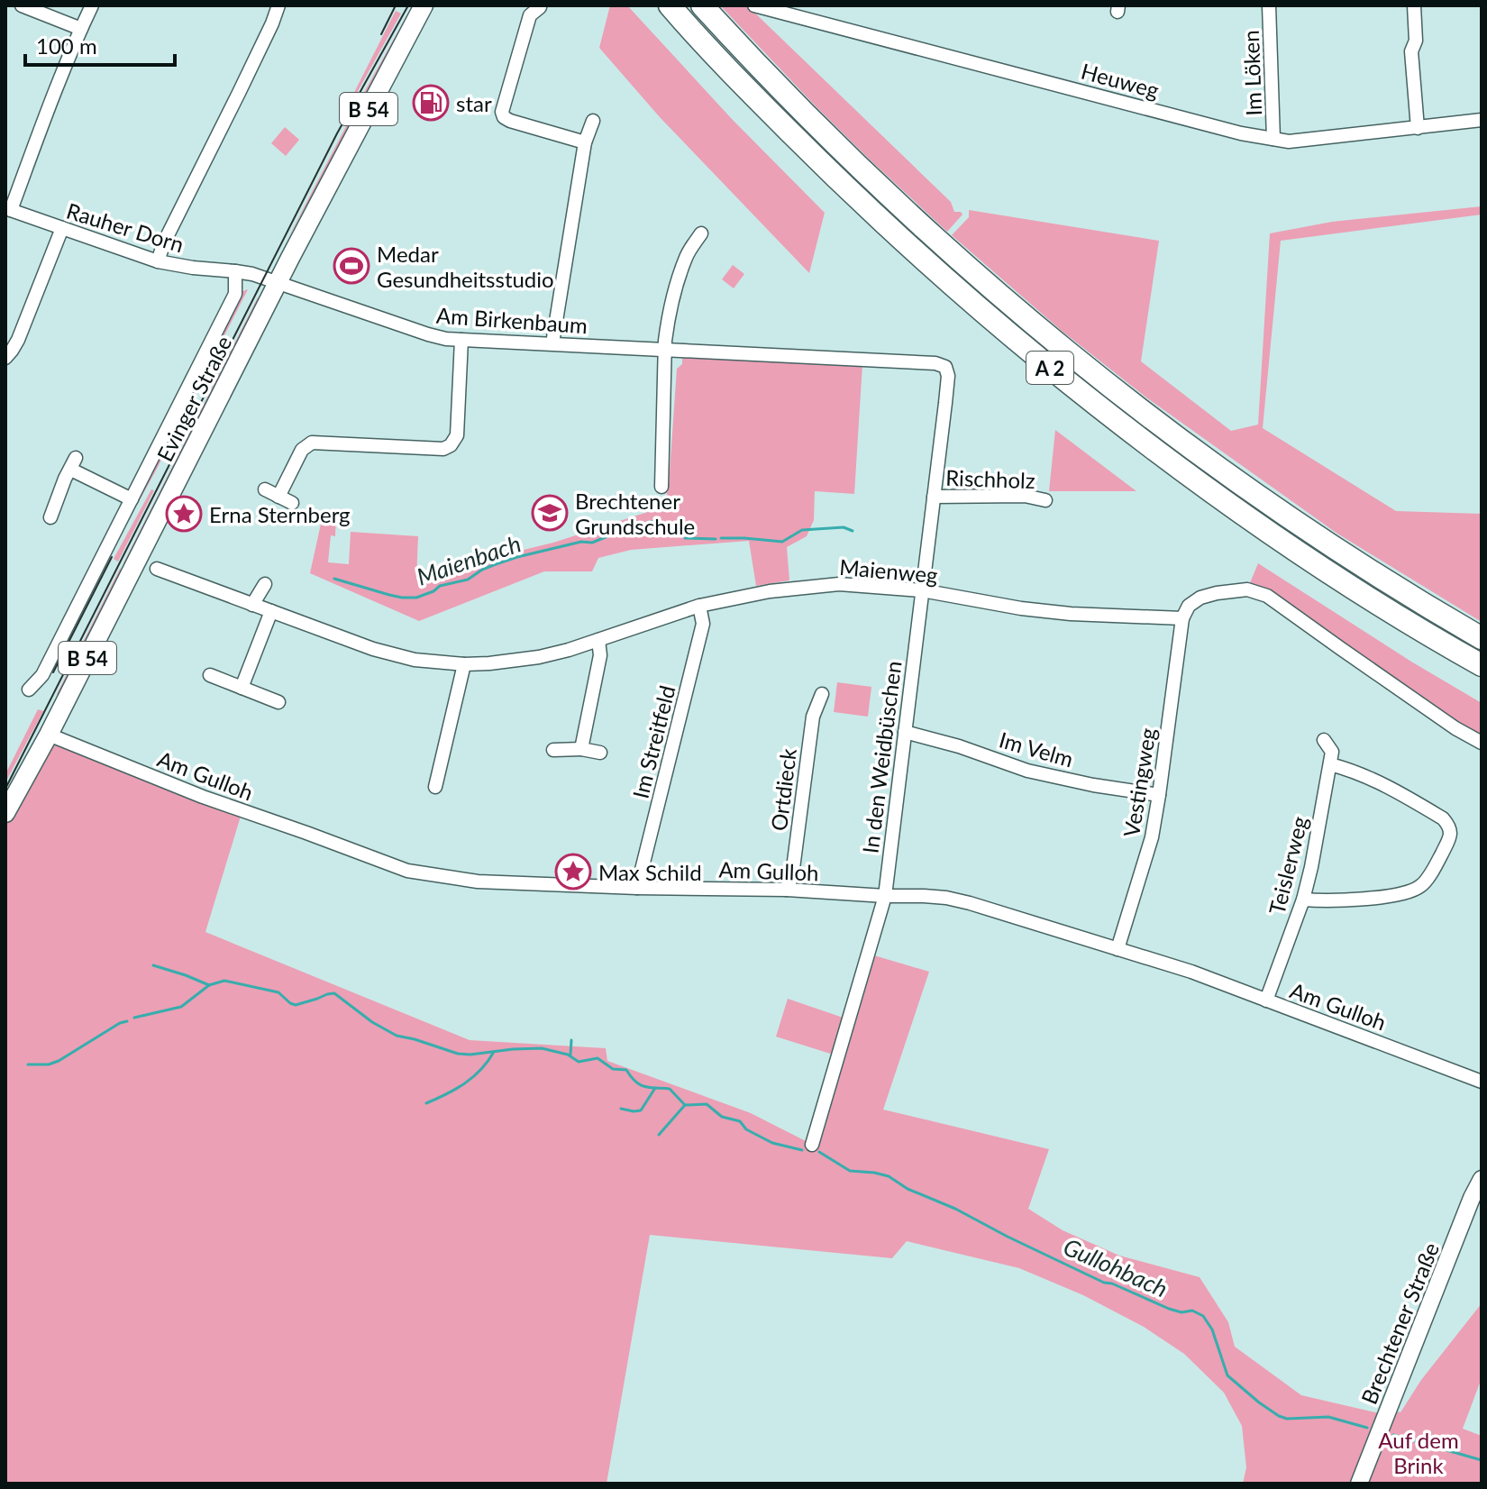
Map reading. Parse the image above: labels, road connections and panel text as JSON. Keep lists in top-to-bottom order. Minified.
{"streets":{"highway":["A 2"],"main road":["B 54","Evinger Straße"],"street":["Im Löken","Heuweg","Rauher Dorn","Am Birkenbaum","Rischholz","Maienweg","Im Streitfeld","Im Velm","In den Weidbüschen","Am Gulloh","Vestingweg","Ortdieck","Teislerweg","Brechtener Straße"]},"crossings":[["Im Löken","Heuweg"],["Rauher Dorn","Am Birkenbaum"],["Rauher Dorn","Evinger Straße"],["Am Birkenbaum","Evinger Straße"],["Am Birkenbaum","In den Weidbüschen"],["Evinger Straße","Am Gulloh"],["Rischholz","In den Weidbüschen"],["Maienweg","Im Streitfeld"],["Maienweg","In den Weidbüschen"],["Maienweg","Vestingweg"],["Im Streitfeld","Am Gulloh"],["Im Velm","In den Weidbüschen"],["Im Velm","Vestingweg"],["In den Weidbüschen","Am Gulloh"],["Am Gulloh","Vestingweg"],["Am Gulloh","Ortdieck"],["Am Gulloh","Teislerweg"]],"water":["Maienbach","Gullohbach"],"parks":["Auf dem Brink"],"places":{"fuel station":["star"],"sports":["Medar Gesundheitsstudio"],"school or university":["Brechtener Grundschule"],"place":["Erna Sternberg","Max Schild"]},"scale_bar":"100 m"}
